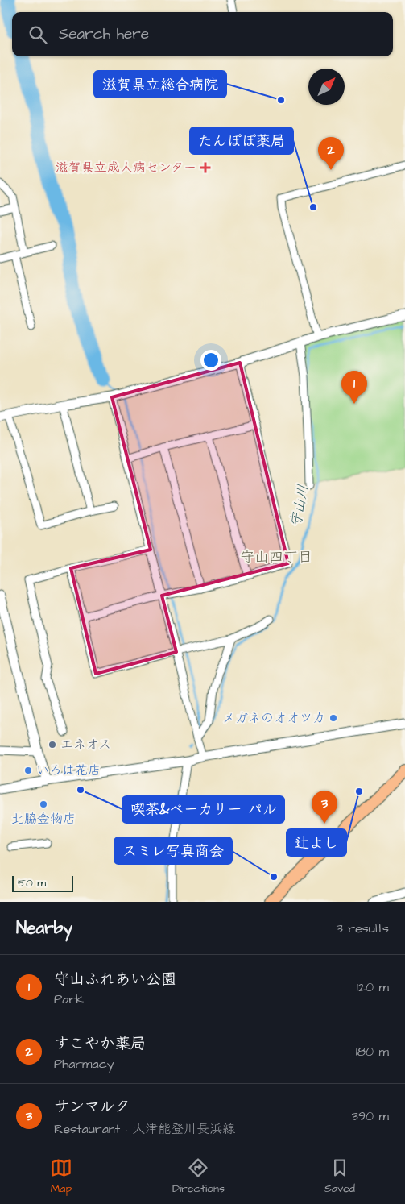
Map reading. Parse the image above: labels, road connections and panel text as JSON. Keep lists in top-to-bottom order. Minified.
{"districts":["守山四丁目"],"water":["守山川"],"places":{"other":["滋賀県立総合病院","たんぽぽ薬局","メガネのオオツカ","エネオス","いろは花店","喫茶&ベーカリー パル","辻よし","北脇金物店","スミレ写真商会"],"health":["滋賀県立成人病センター"]},"scale_bar":"50 m","north":"top right","page":{"search":"Search here","pins":["2","1","3"],"scale":"50 m","heading":["Nearby","3 results"],"list":[{"mark":"1","name":"守山ふれあい公園","note":"Park","value":"120 m"},{"mark":"2","name":"すこやか薬局","note":"Pharmacy","value":"180 m"},{"mark":"3","name":"サンマルク","note":"Restaurant · 大津能登川長浜線","value":"390 m"}],"nav":["Map","Directions","Saved"]}}
